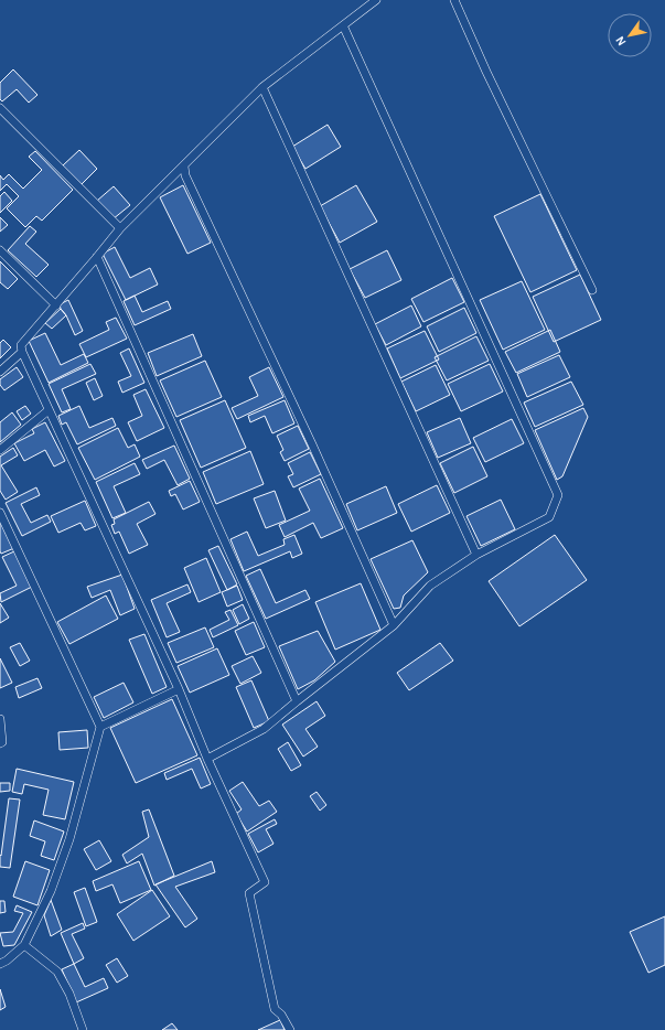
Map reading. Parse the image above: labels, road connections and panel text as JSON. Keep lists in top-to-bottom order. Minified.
{"north":"bottom left"}
